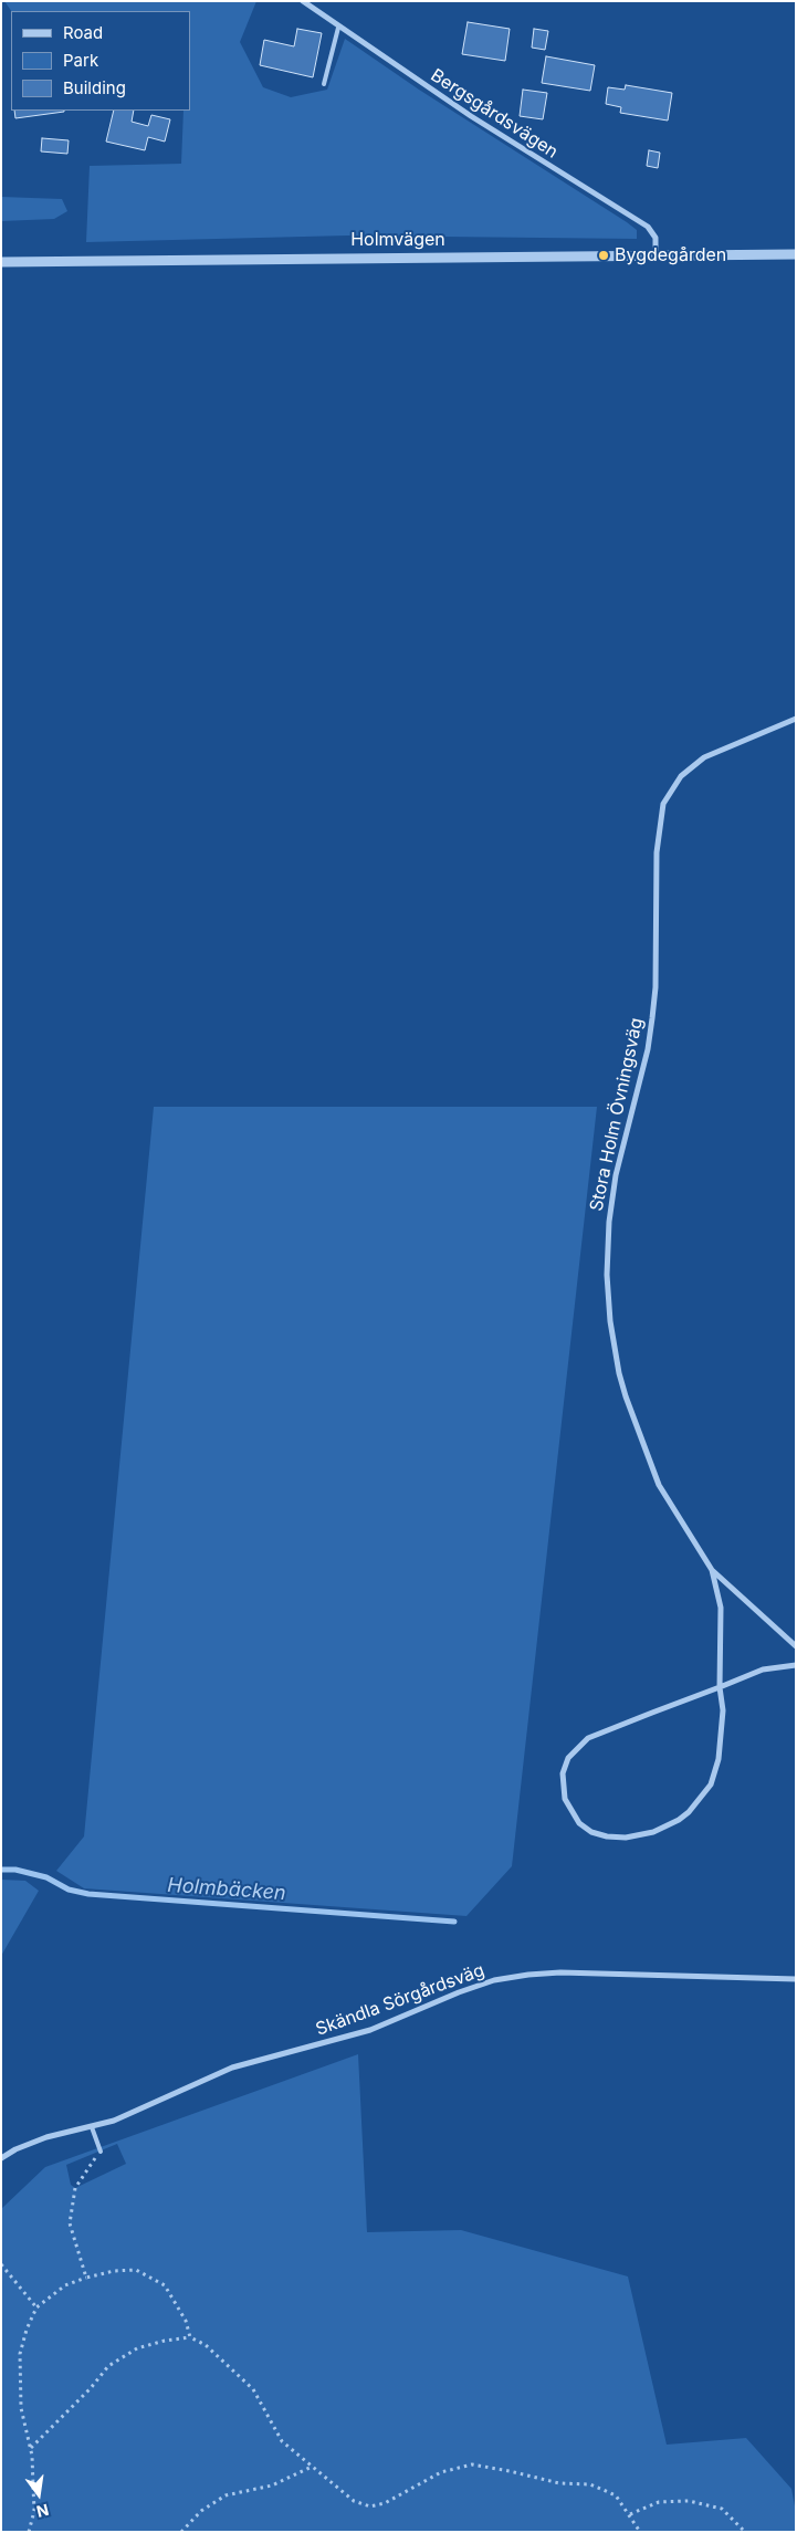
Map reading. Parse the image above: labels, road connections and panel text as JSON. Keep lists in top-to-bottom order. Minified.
{"streets":{"street":["Bergsgårdsvägen","Holmvägen","Stora Holm Övningsväg","Skändla Sörgårdsväg"]},"crossings":[["Bergsgårdsvägen","Holmvägen"]],"water":["Holmbäcken"],"places":["Bygdegården"],"legend":["Road","Park","Building"],"north":"bottom"}
